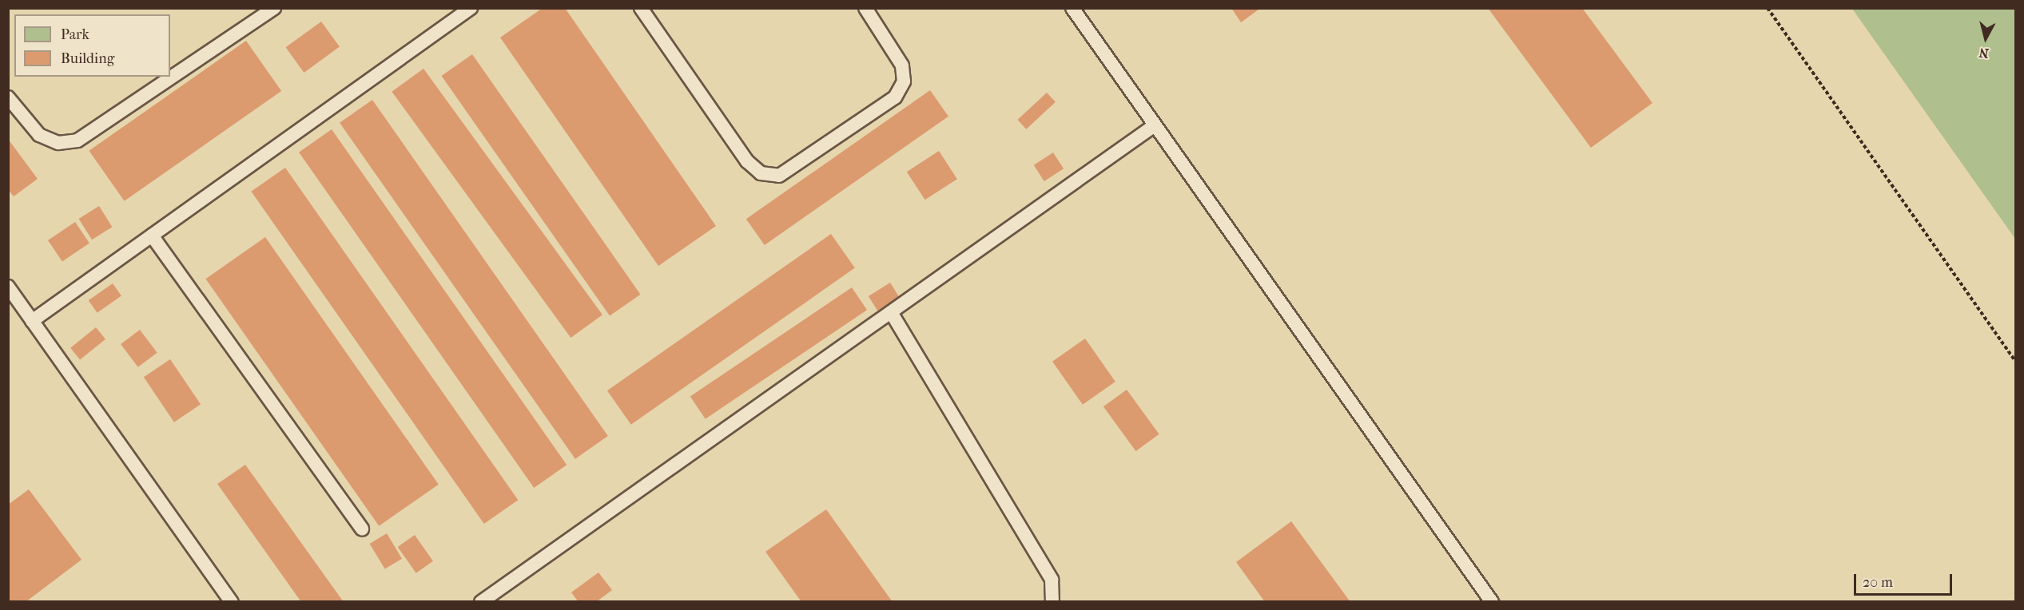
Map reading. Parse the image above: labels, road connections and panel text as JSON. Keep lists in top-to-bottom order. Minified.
{"legend":["Park","Building"],"scale_bar":"20 m","north":"bottom"}
